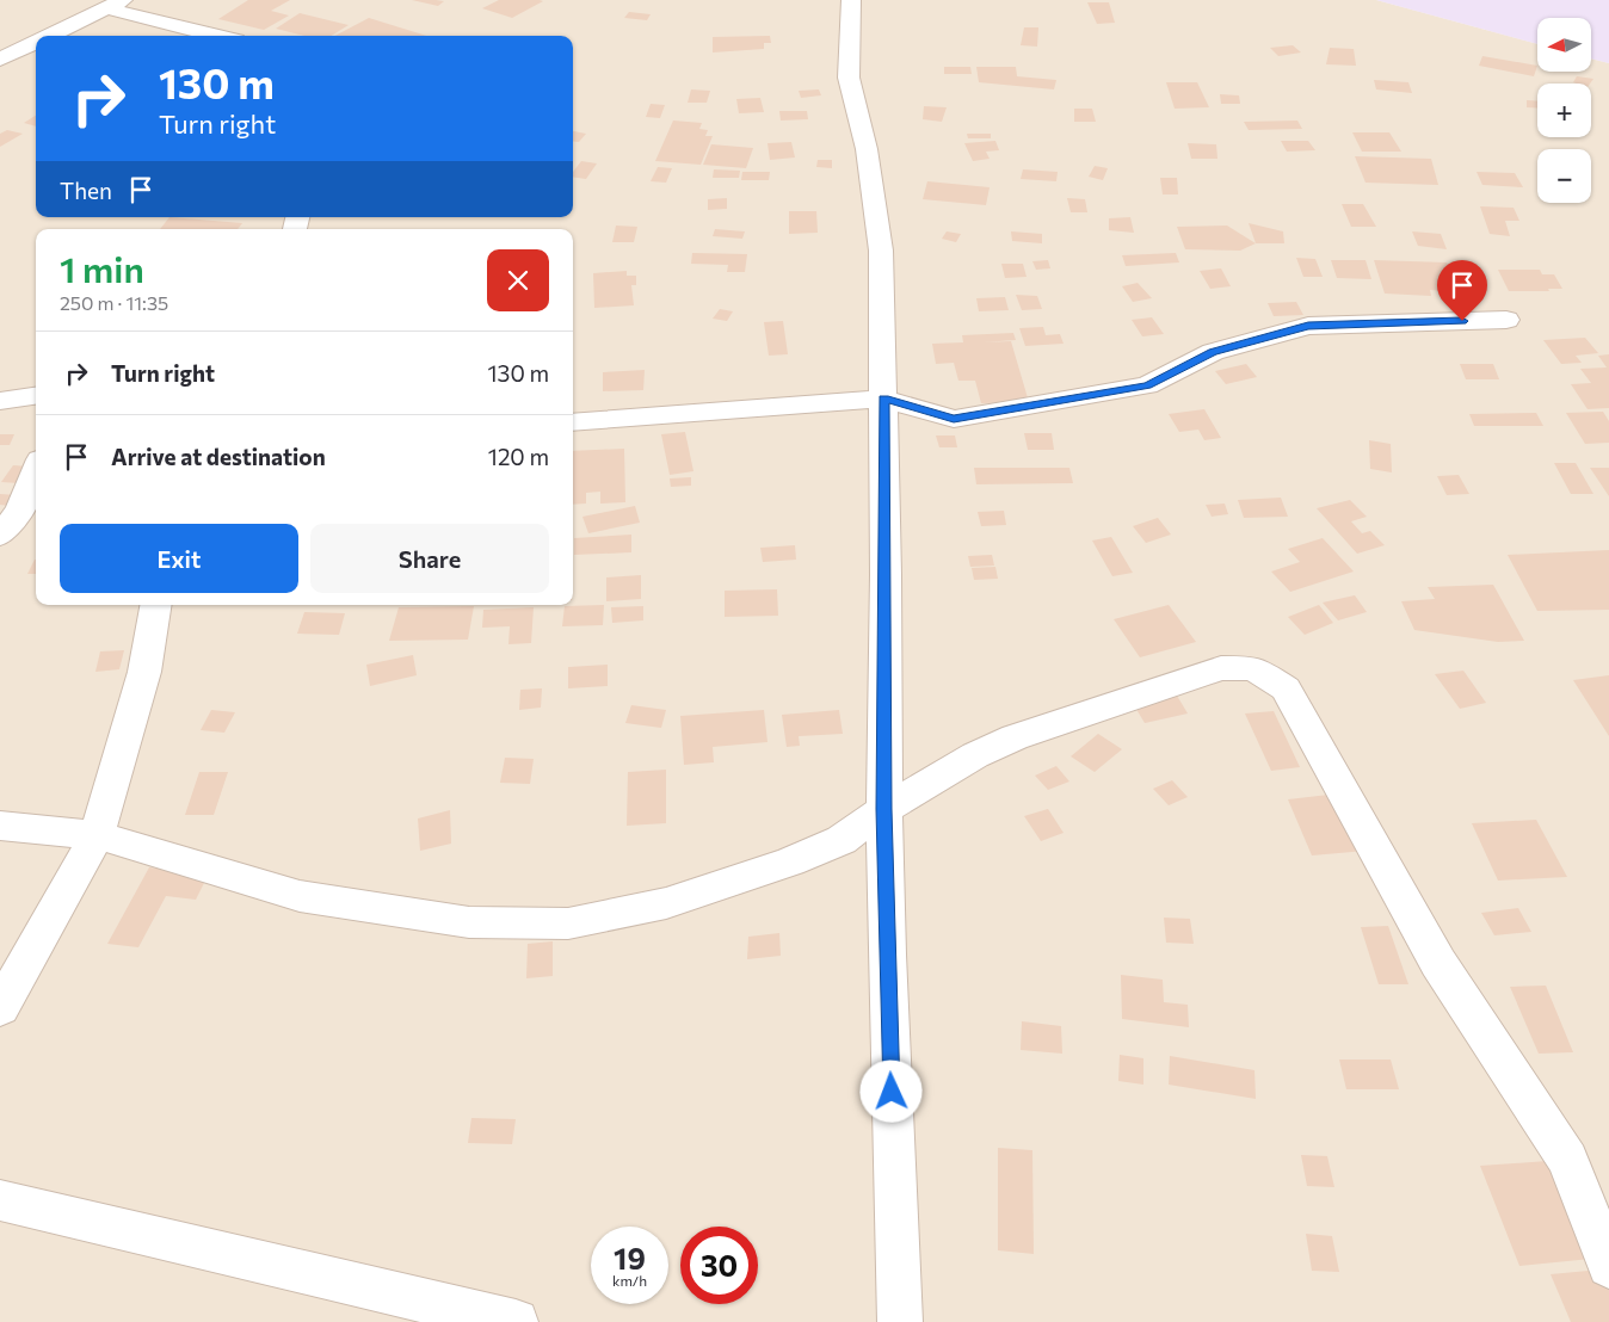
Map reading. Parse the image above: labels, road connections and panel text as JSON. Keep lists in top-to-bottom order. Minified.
{"north":"left","page":{"map_buttons":["+","−"],"turn":["130 m","Turn right"],"then":"Then","heading":["1 min","250 m · 11:35"],"list":[{"name":"Turn right","value":"130 m"},{"name":"Arrive at destination","value":"120 m"}],"buttons":["Exit","Share"],"speed":"19 km/h","limit":"30"}}
